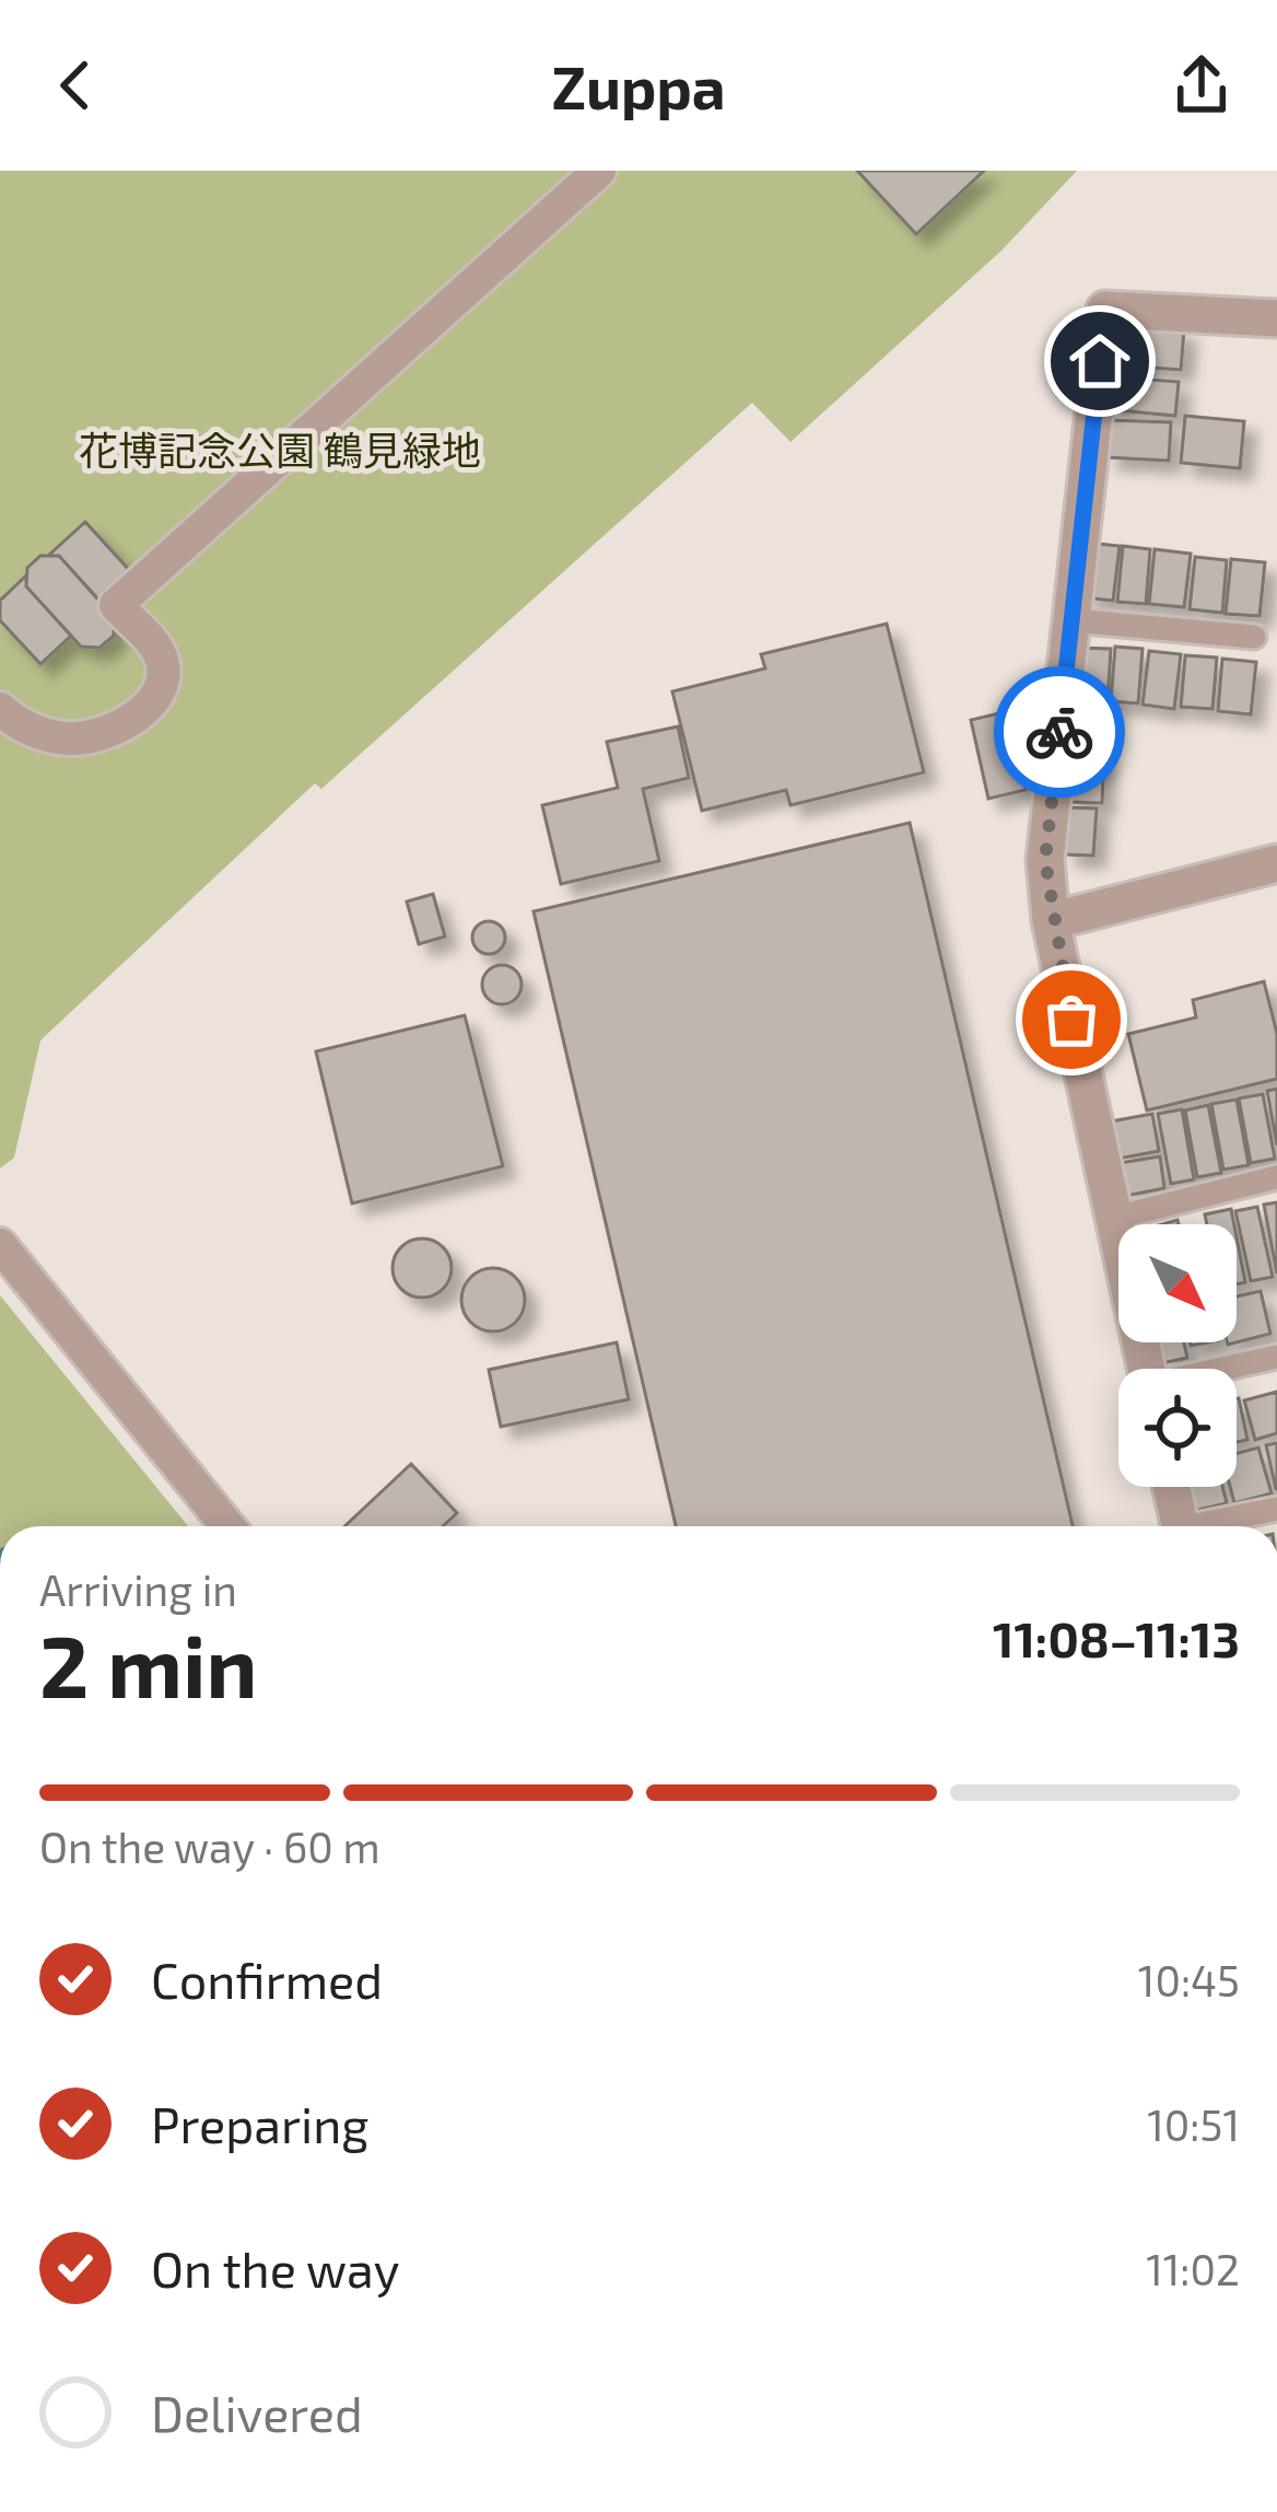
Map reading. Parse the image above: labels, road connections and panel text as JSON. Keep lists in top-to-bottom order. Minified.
{"parks":["花博記念公園 鶴見緑地"],"north":"bottom right","page":{"header":"Zuppa","heading":["2 min","Arriving in","11:08–11:13"],"bar":"On the way · 60 m","list":[["Confirmed","10:45"],["Preparing","10:51"],["On the way","11:02"],"Delivered"]}}
